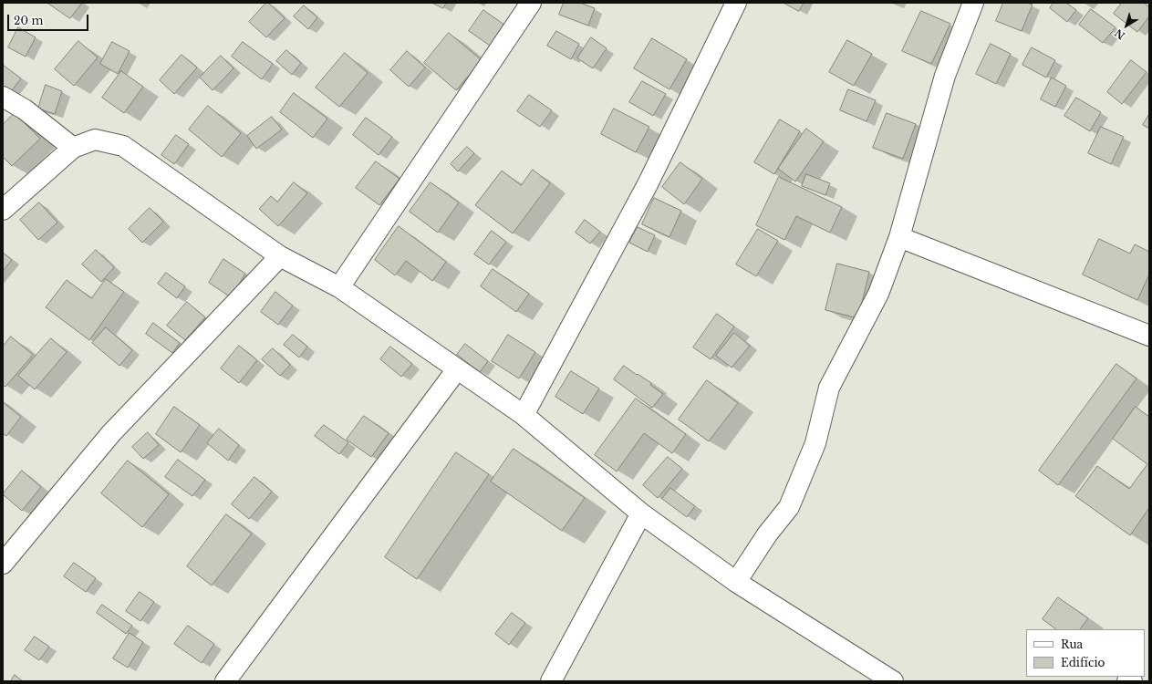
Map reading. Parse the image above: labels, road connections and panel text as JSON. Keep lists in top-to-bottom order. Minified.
{"legend":["Rua","Edifício"],"scale_bar":"20 m","north":"bottom left"}
